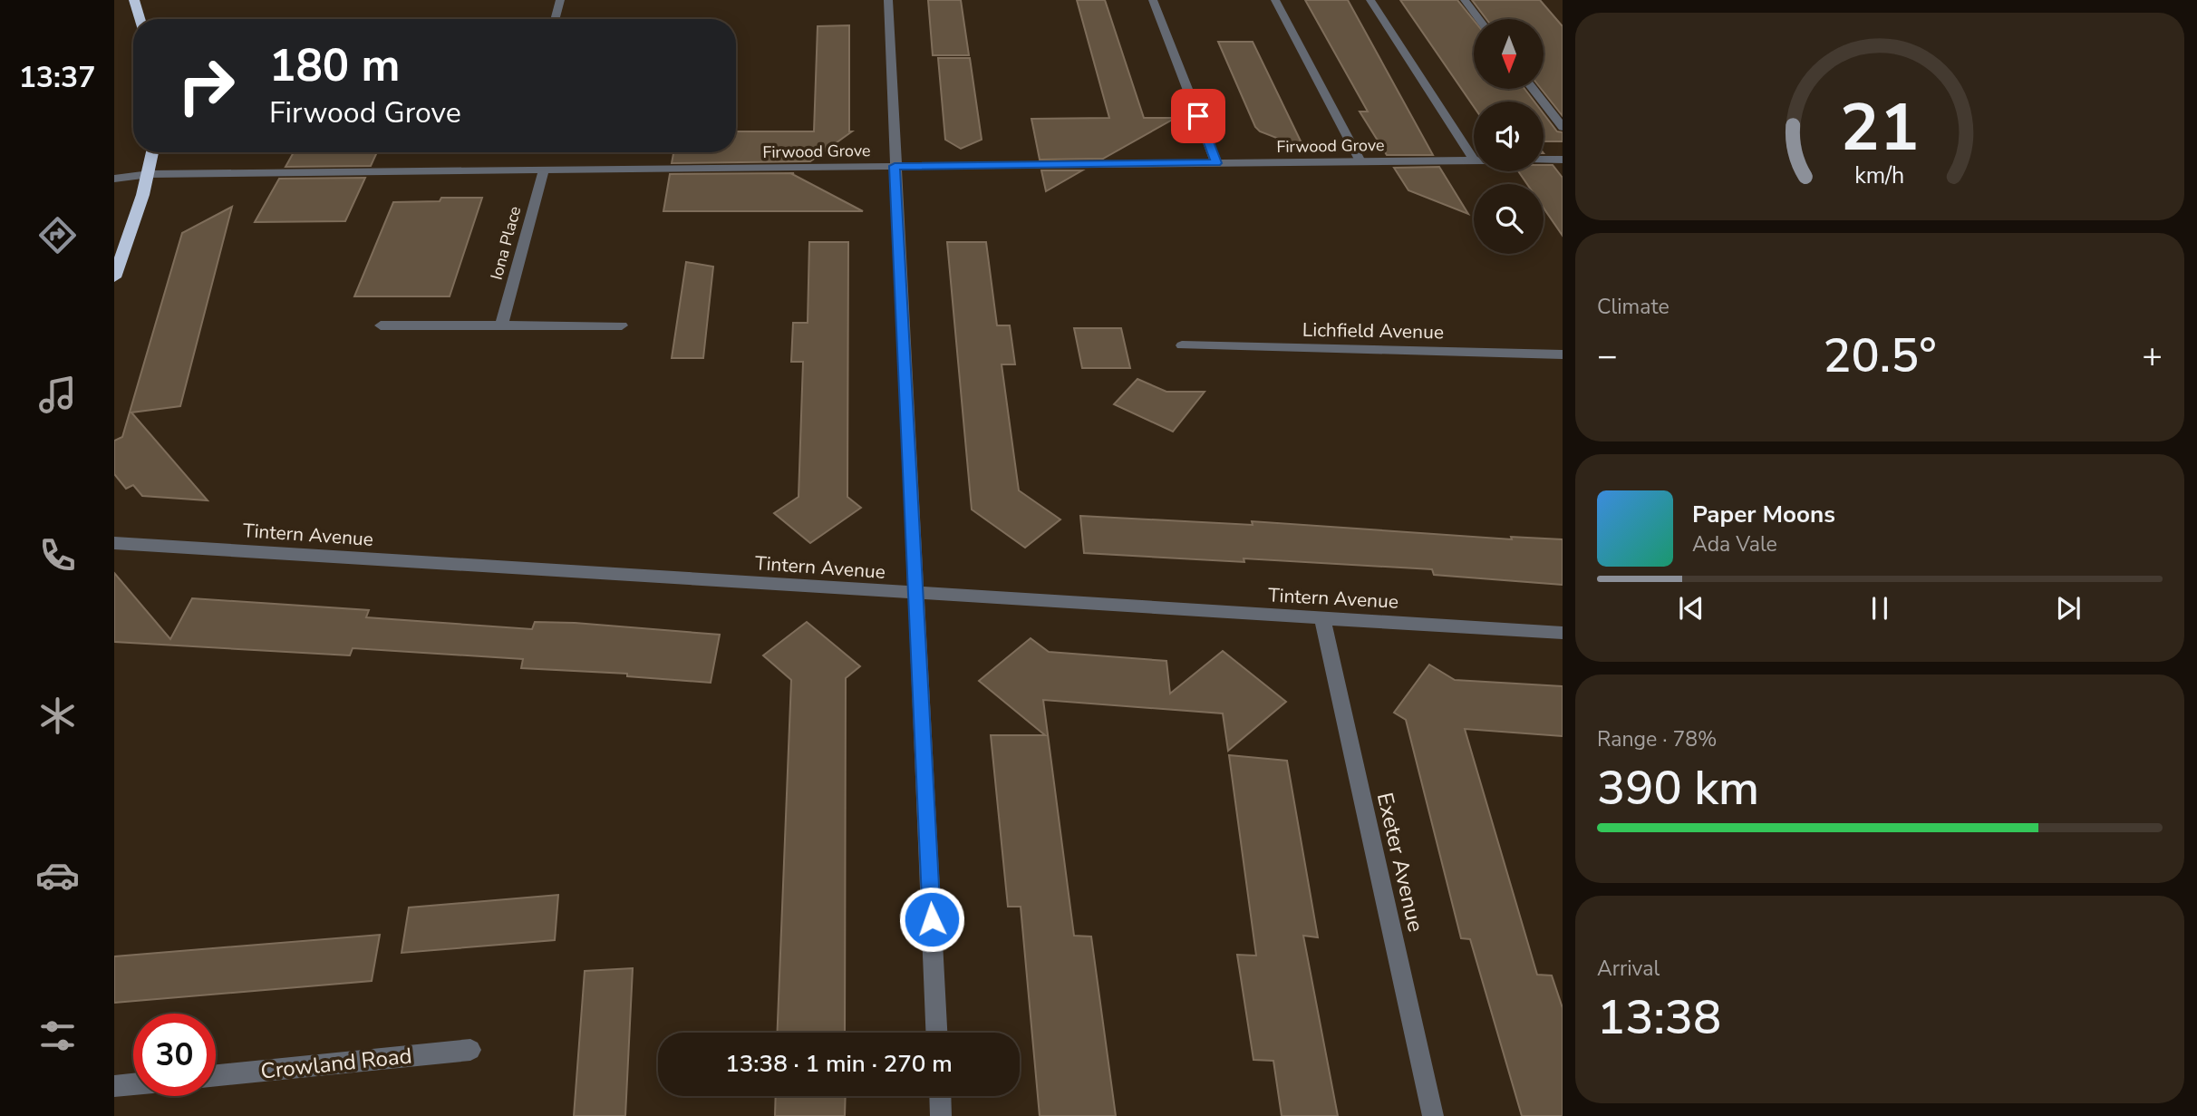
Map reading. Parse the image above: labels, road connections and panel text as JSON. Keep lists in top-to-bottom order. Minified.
{"streets":{"street":["Firwood Grove","Iona Place","Lichfield Avenue","Tintern Avenue","Exeter Avenue","Crowland Road"]},"crossings":[["Firwood Grove","Iona Place"],["Tintern Avenue","Exeter Avenue"]],"north":"bottom","page":{"tabs":"13:37","turn":["180 m","Firwood Grove"],"tile":["Climate",["Range · 78%","390 km"],["Arrival","13:38"]],"heat":["−","20.5°","+"],"song":["Paper Moons","Ada Vale"],"limit":"30","trip":"13:38 · 1 min · 270 m","gauge":["21","km/h"]}}
